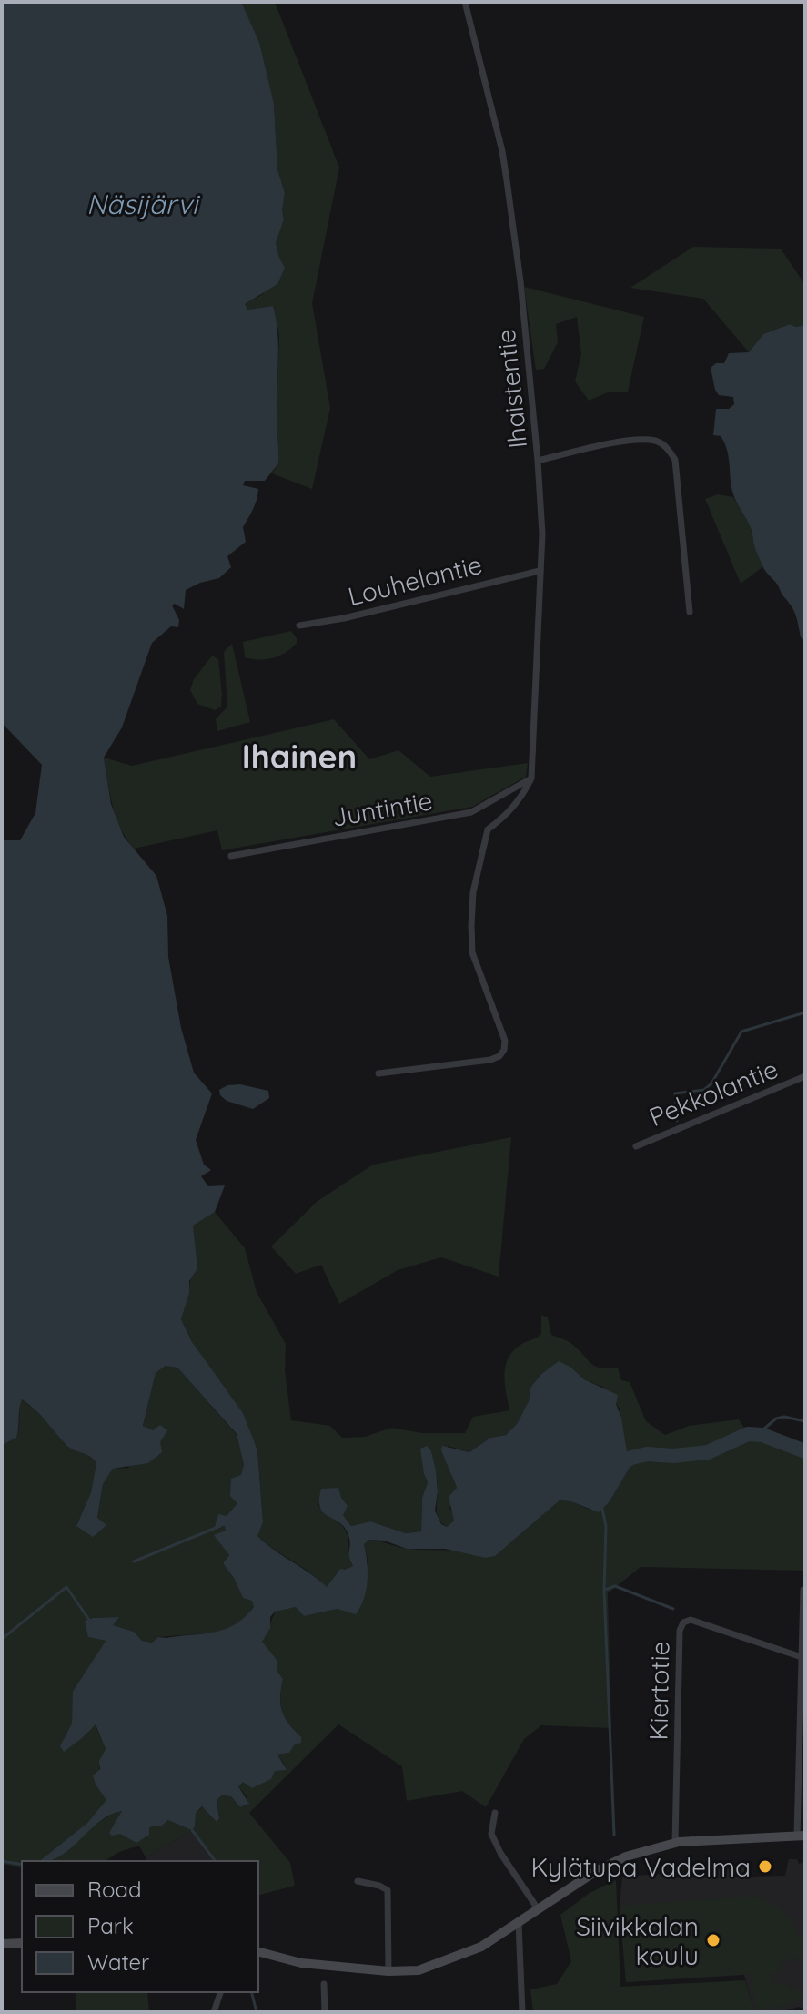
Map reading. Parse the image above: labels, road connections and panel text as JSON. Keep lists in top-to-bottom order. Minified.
{"streets":{"street":["Ihaistentie","Louhelantie","Juntintie","Pekkolantie","Kiertotie"]},"crossings":[["Ihaistentie","Louhelantie"],["Ihaistentie","Juntintie"]],"districts":["Ihainen"],"water":["Näsijärvi"],"places":["Kylätupa Vadelma","Siivikkalan koulu"],"legend":["Road","Park","Water"]}
